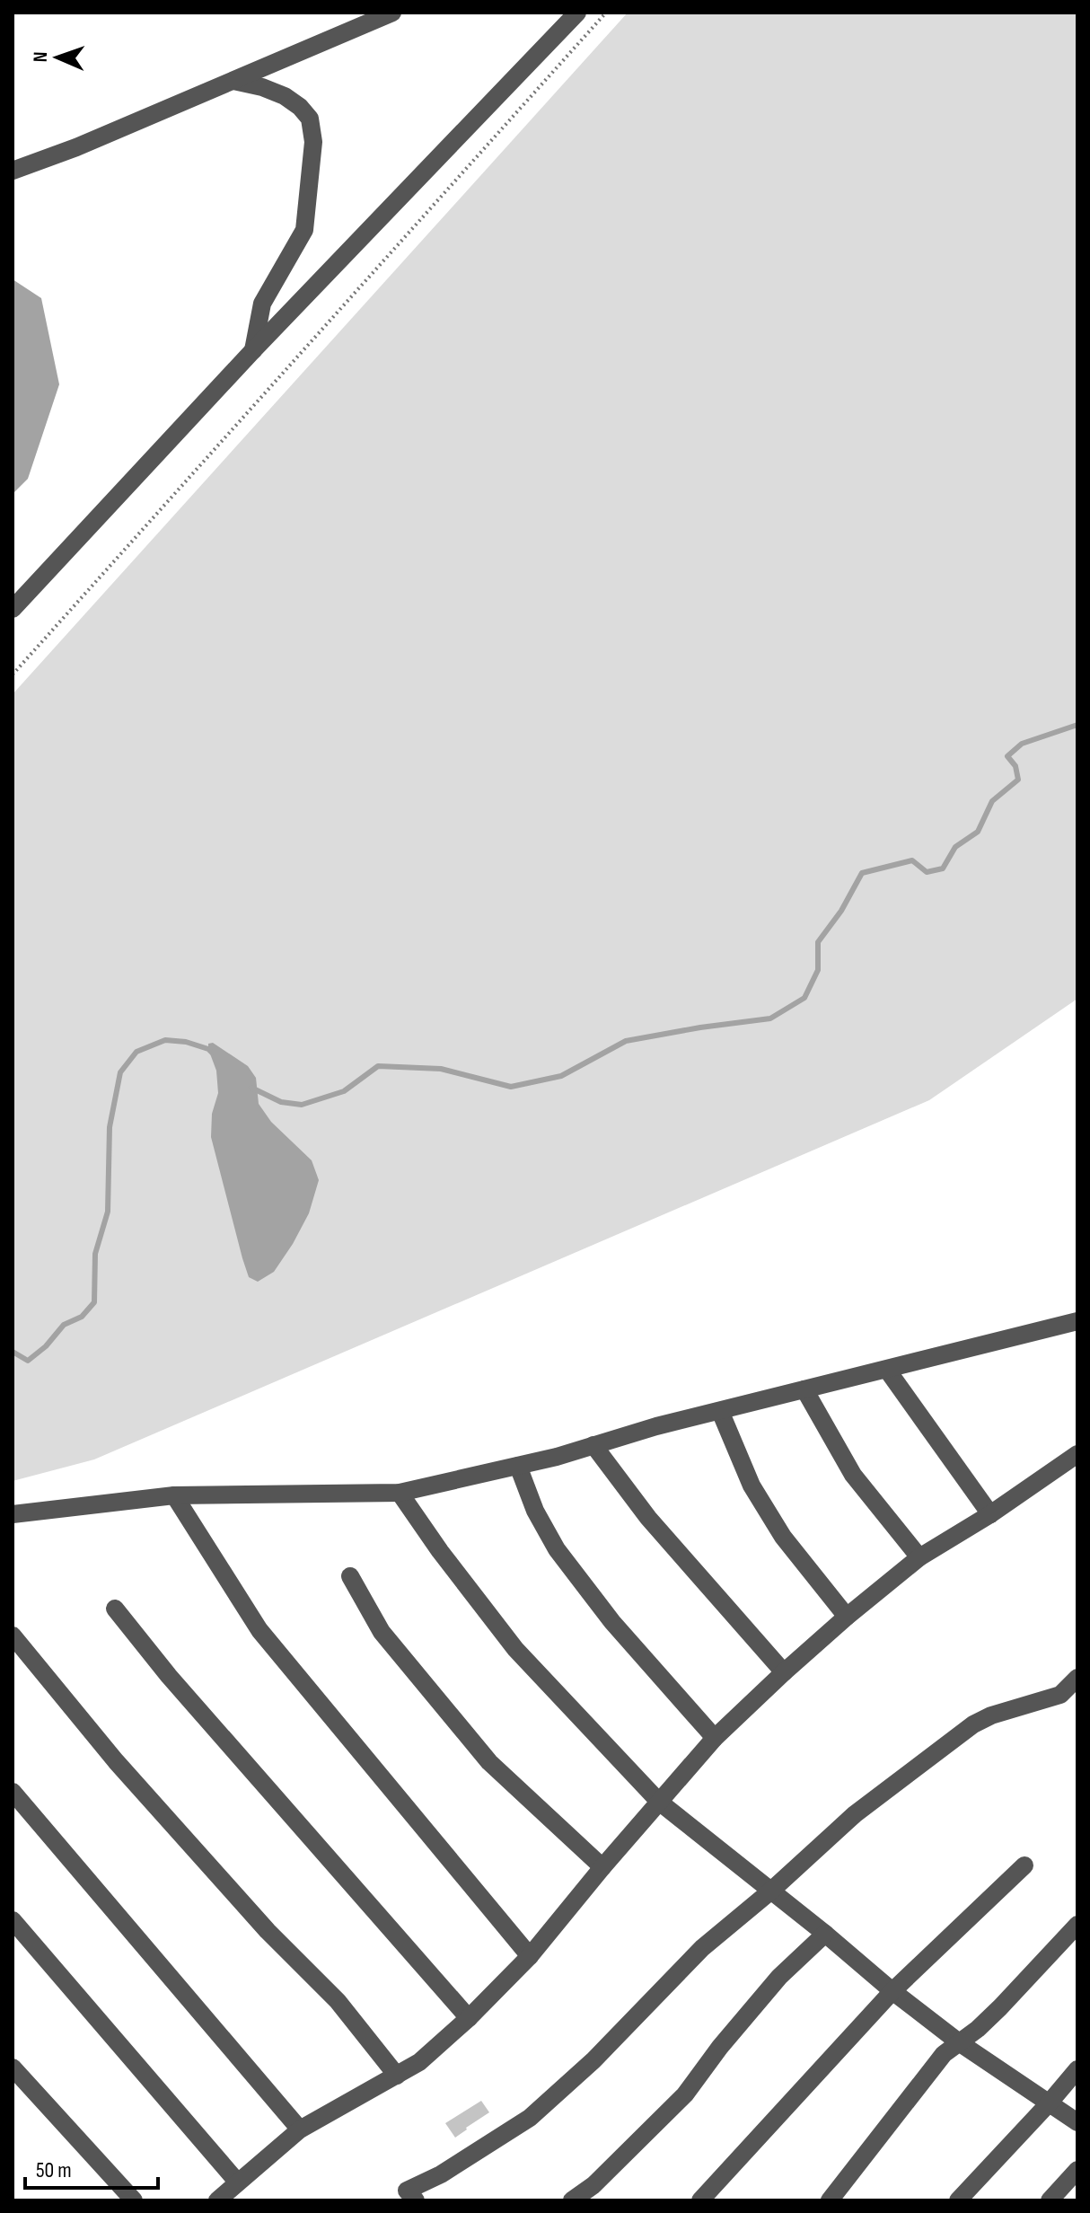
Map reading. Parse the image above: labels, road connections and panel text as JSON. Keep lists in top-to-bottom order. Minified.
{"scale_bar":"50 m","north":"left"}
